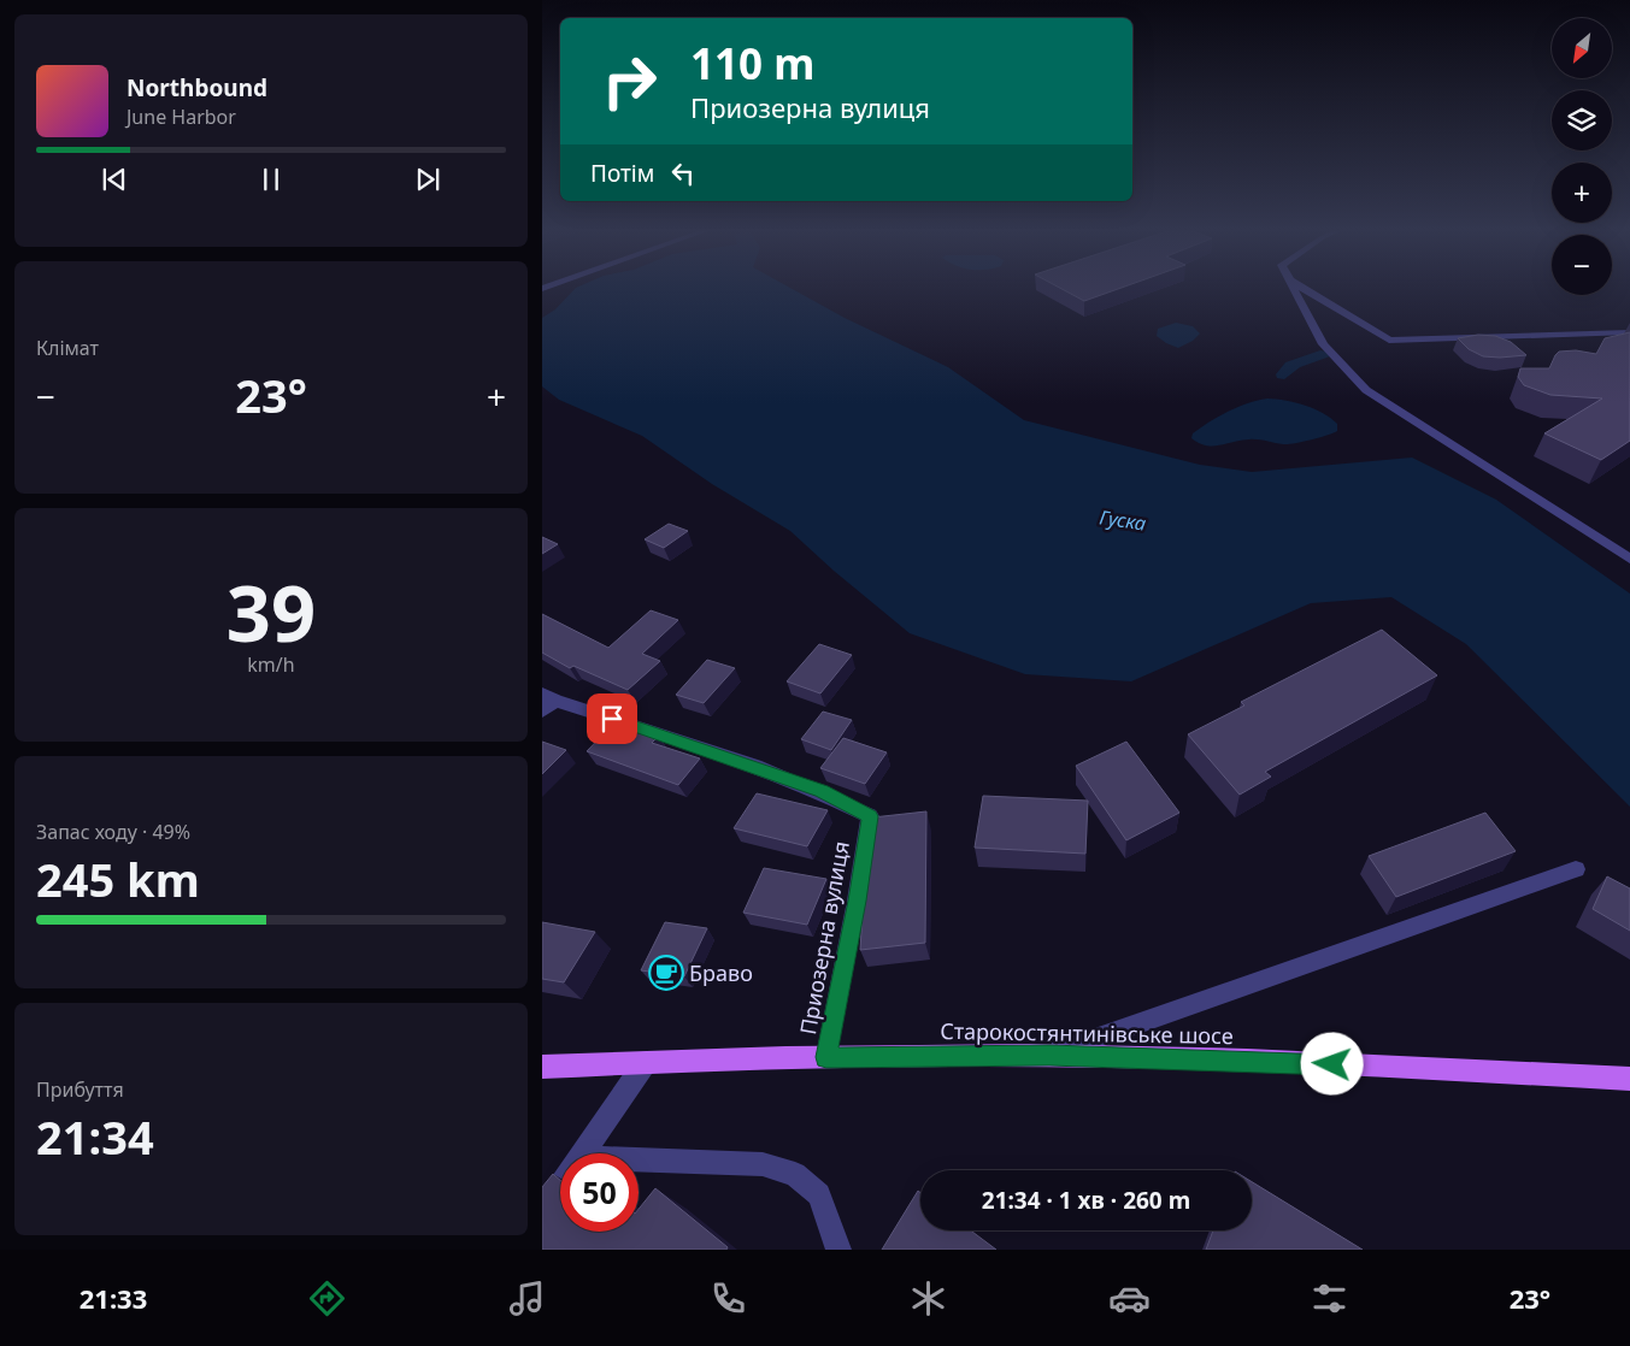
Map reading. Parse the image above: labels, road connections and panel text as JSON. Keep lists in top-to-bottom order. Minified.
{"streets":{"main road":["Старокостянтинівське шосе"],"street":["Приозерна вулиця"]},"crossings":[["Приозерна вулиця","Старокостянтинівське шосе"]],"water":["Гуска"],"places":{"cafe":["Браво"]},"north":"bottom left","page":{"map_buttons":["+","−"],"turn":["110 m","Приозерна вулиця"],"song":["Northbound","June Harbor"],"then":"Потім","tile":["Клімат",["39","km/h"],["Запас ходу · 49%","245 km"],["Прибуття","21:34"]],"heat":["−","23°","+"],"limit":"50","trip":"21:34 · 1 хв · 260 m","tabs":["21:33","23°"]}}
